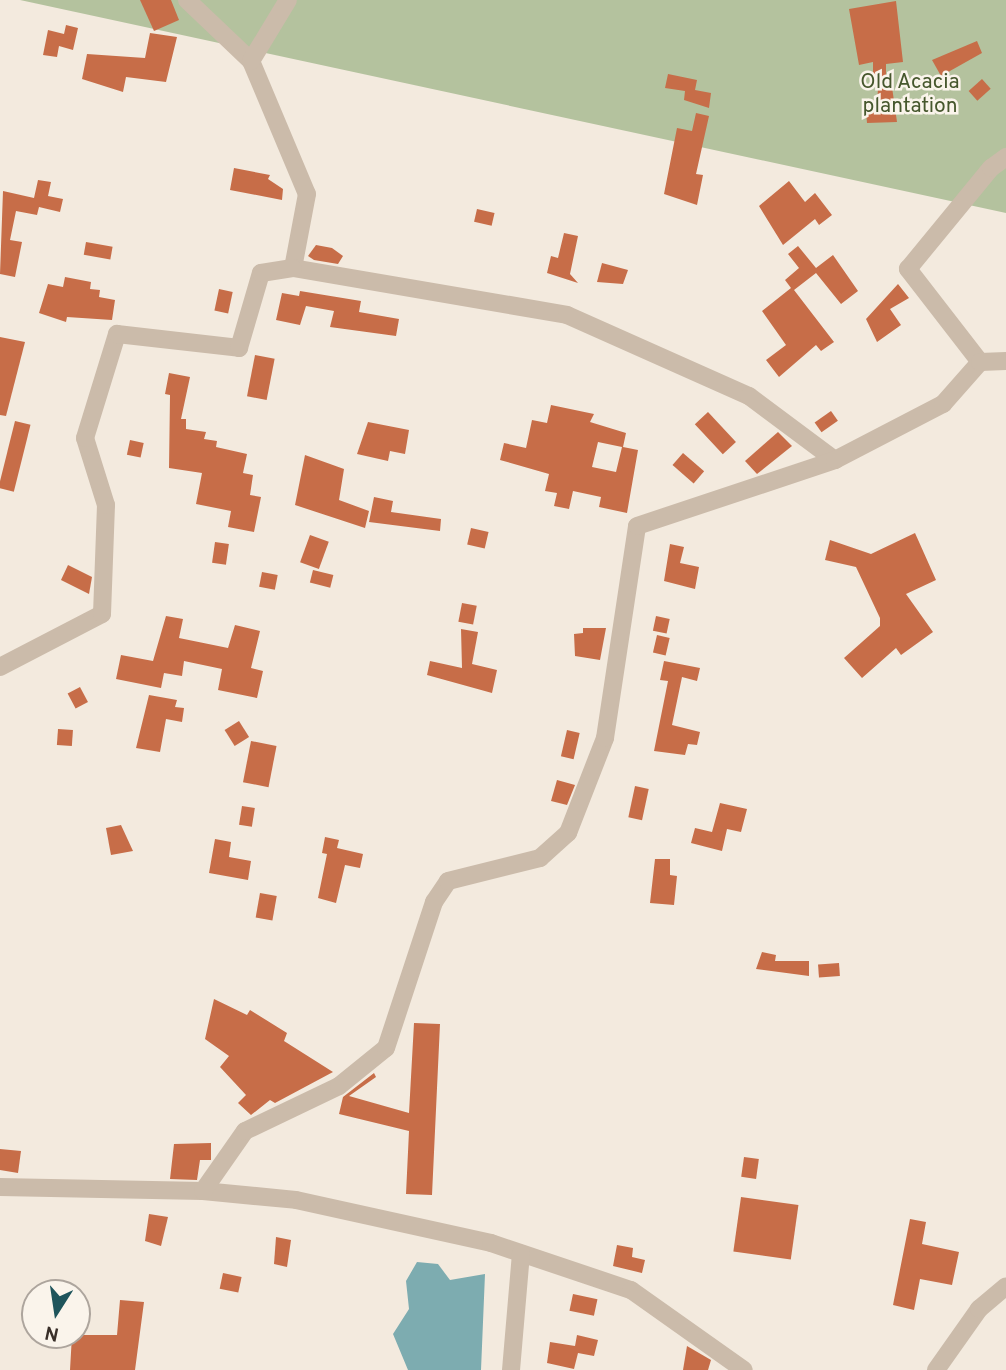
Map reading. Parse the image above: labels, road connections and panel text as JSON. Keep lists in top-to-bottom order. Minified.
{"parks":["Old Acacia plantation"],"north":"bottom"}
